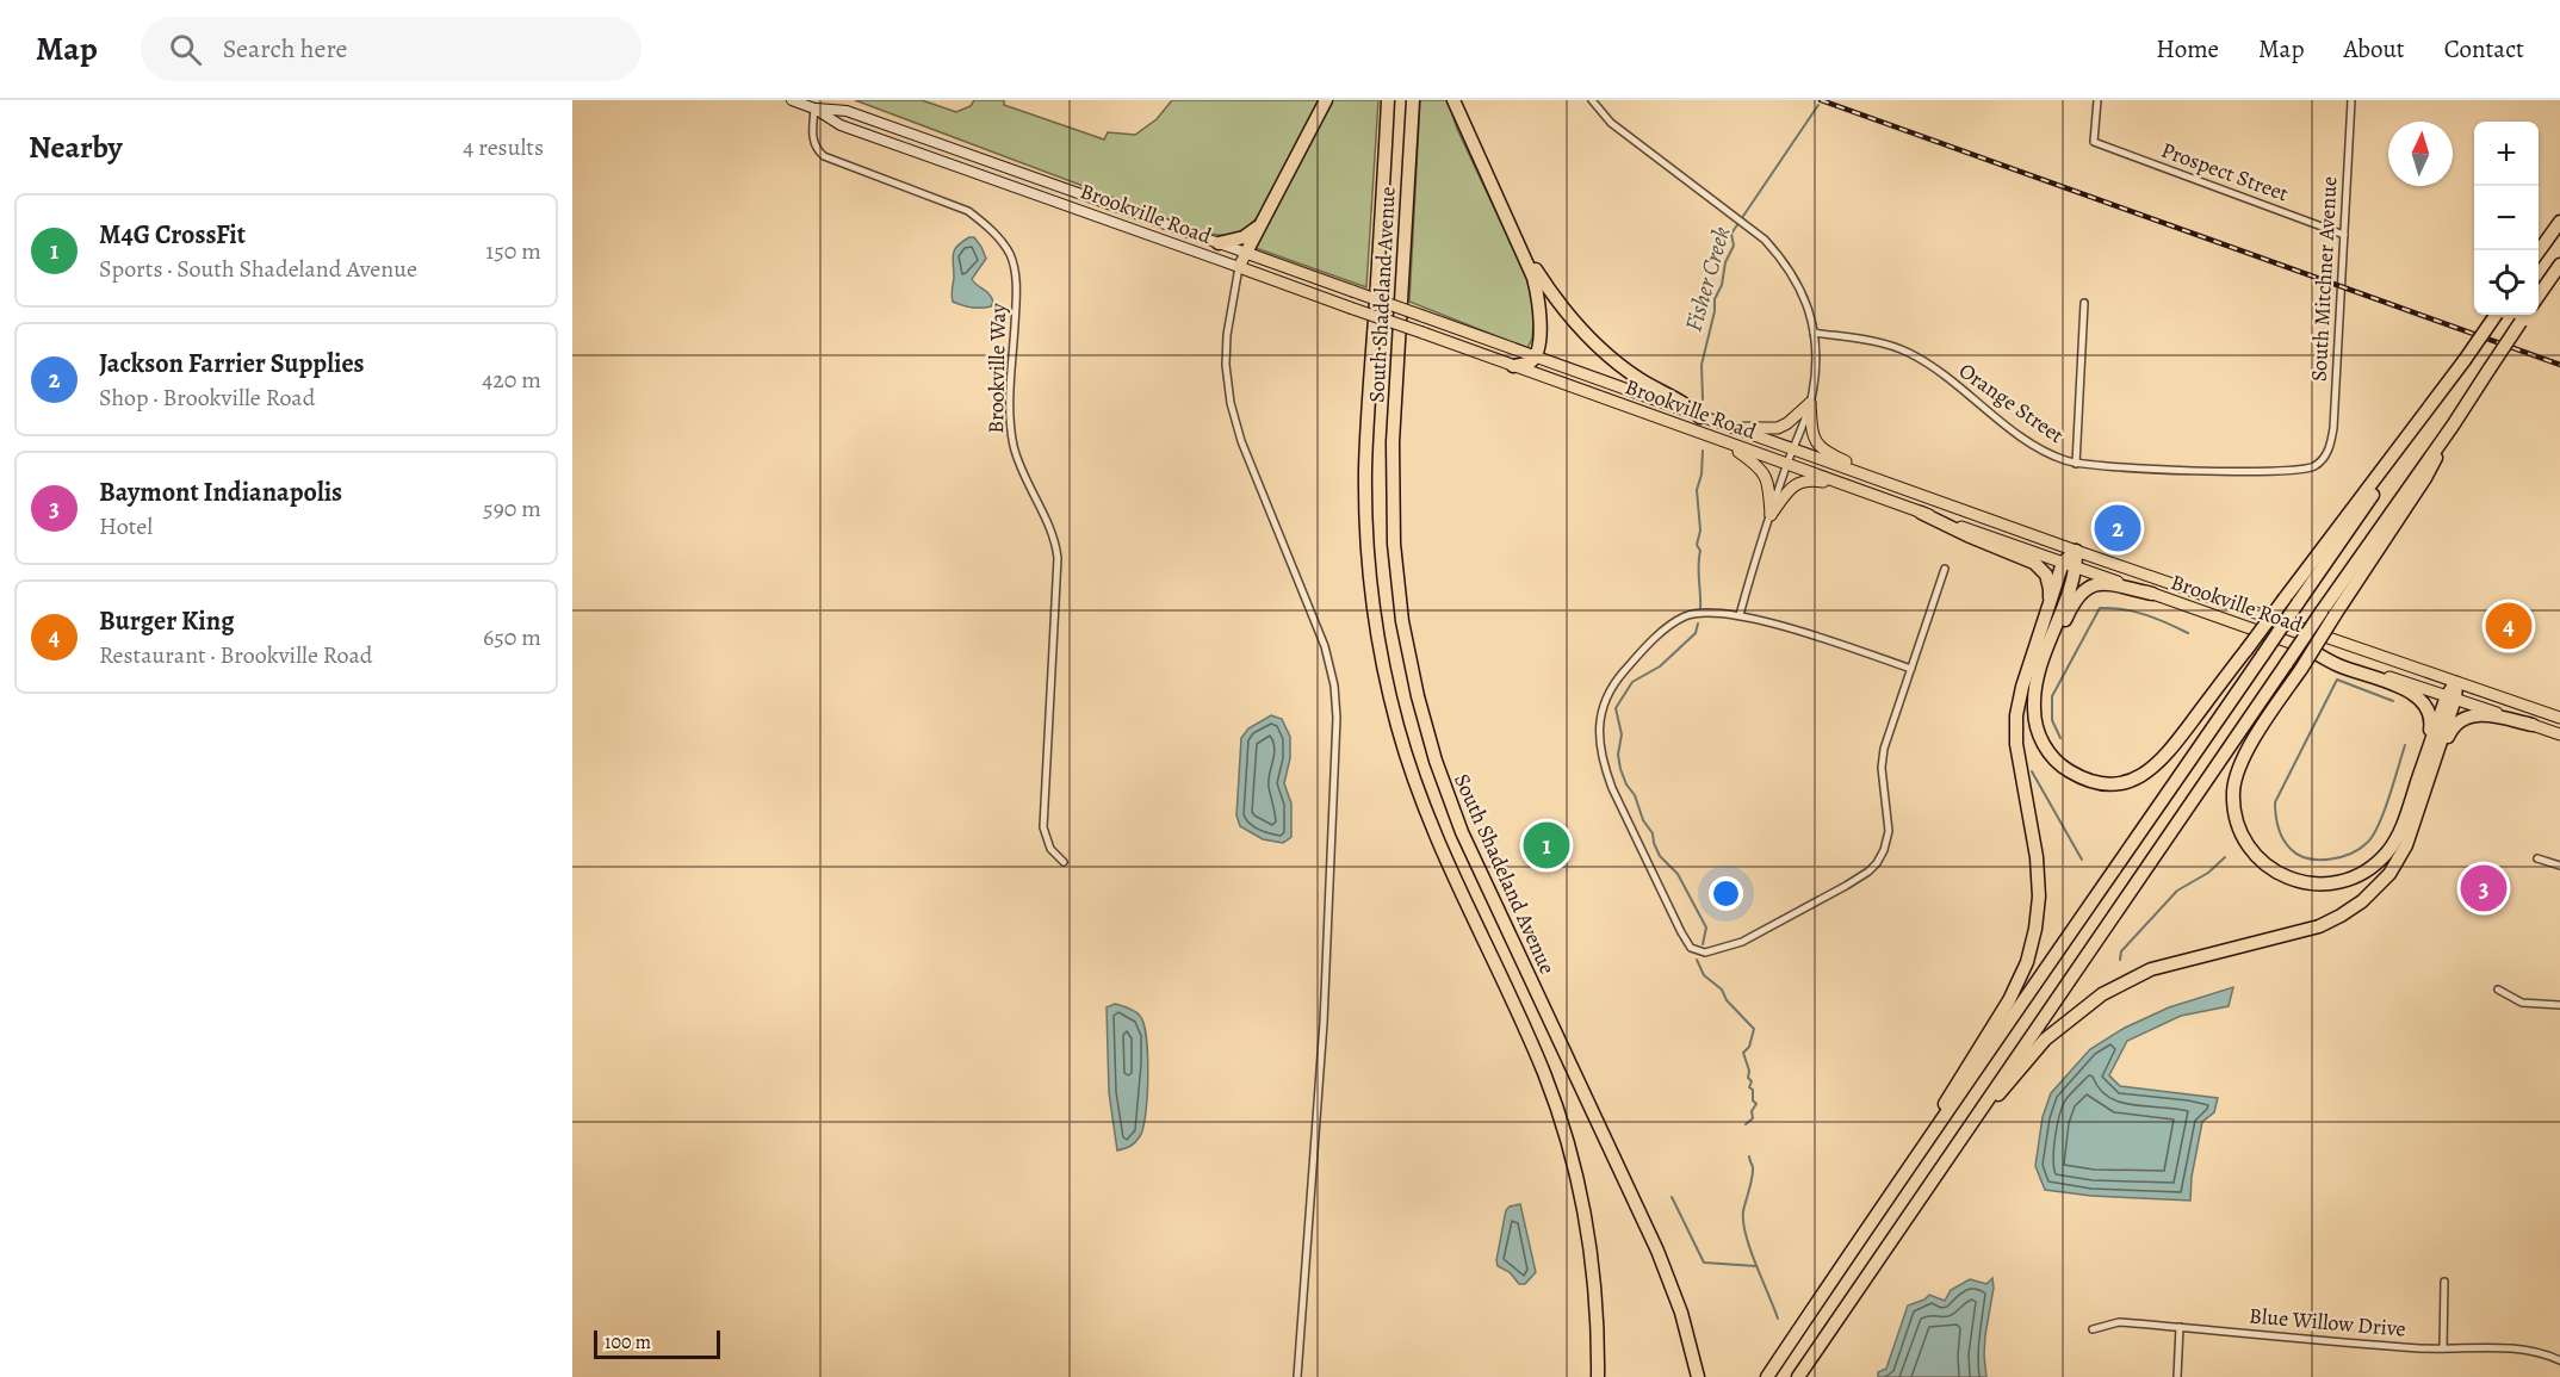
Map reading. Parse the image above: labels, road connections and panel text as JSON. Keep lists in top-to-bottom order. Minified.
{"streets":{"highway":["South Shadeland Avenue"],"main road":["Brookville Road"],"street":["Prospect Street","South Mitchner Avenue","Brookville Way","Orange Street","Blue Willow Drive"]},"crossings":[["Prospect Street","South Mitchner Avenue"],["Brookville Road","Brookville Way"],["South Mitchner Avenue","Orange Street"]],"water":["Fisher Creek"],"scale_bar":"100 m","north":"top","page":{"header":"Map","search":"Search here","nav":["Home","Map","About","Contact"],"heading":["Nearby","4 results"],"map_buttons":["+","−"],"list":[{"mark":"1","name":"M4G CrossFit","note":"Sports · South Shadeland Avenue","value":"150 m"},{"mark":"2","name":"Jackson Farrier Supplies","note":"Shop · Brookville Road","value":"420 m"},{"mark":"3","name":"Baymont Indianapolis","note":"Hotel","value":"590 m"},{"mark":"4","name":"Burger King","note":"Restaurant · Brookville Road","value":"650 m"}],"pins":["2","4","1","3"],"scale":"100 m"}}
